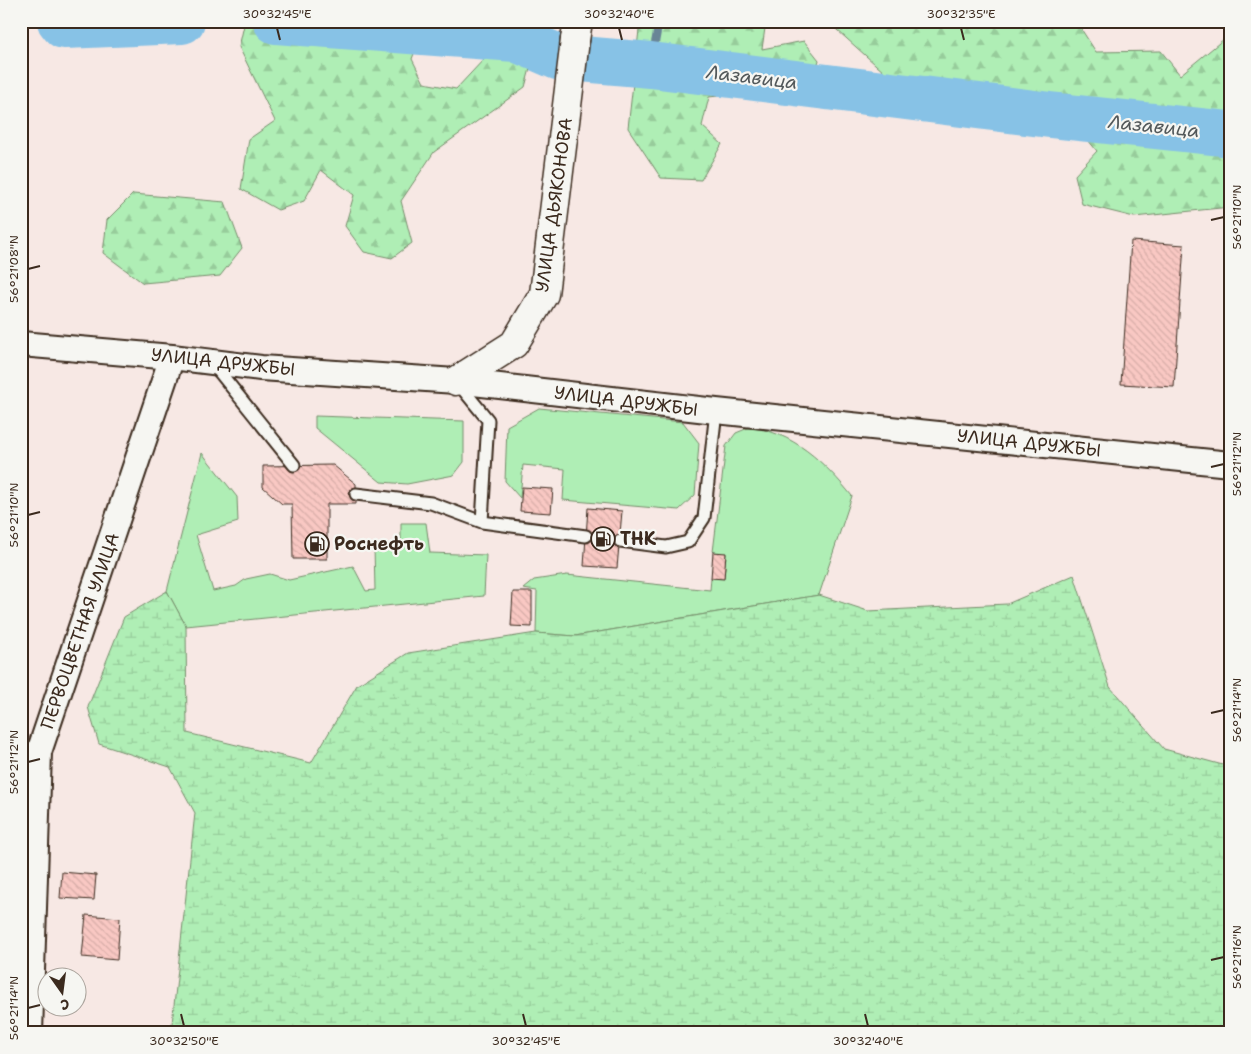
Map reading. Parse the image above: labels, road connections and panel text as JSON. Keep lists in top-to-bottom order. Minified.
{"streets":{"street":["УЛИЦА ДЬЯКОНОВА","УЛИЦА ДРУЖБЫ","ПЕРВОЦВЕТНАЯ УЛИЦА"]},"crossings":[["УЛИЦА ДЬЯКОНОВА","УЛИЦА ДРУЖБЫ"],["УЛИЦА ДРУЖБЫ","ПЕРВОЦВЕТНАЯ УЛИЦА"]],"water":["Лазавица"],"places":{"fuel station":["ТНК","Роснефть"]},"north":"bottom","coordinates":["30°32'45\"E","30°32'40\"E","30°32'35\"E","56°21'10\"N","56°21'08\"N","56°21'12\"N","56°21'14\"N","56°21'16\"N","30°32'50\"E"]}
